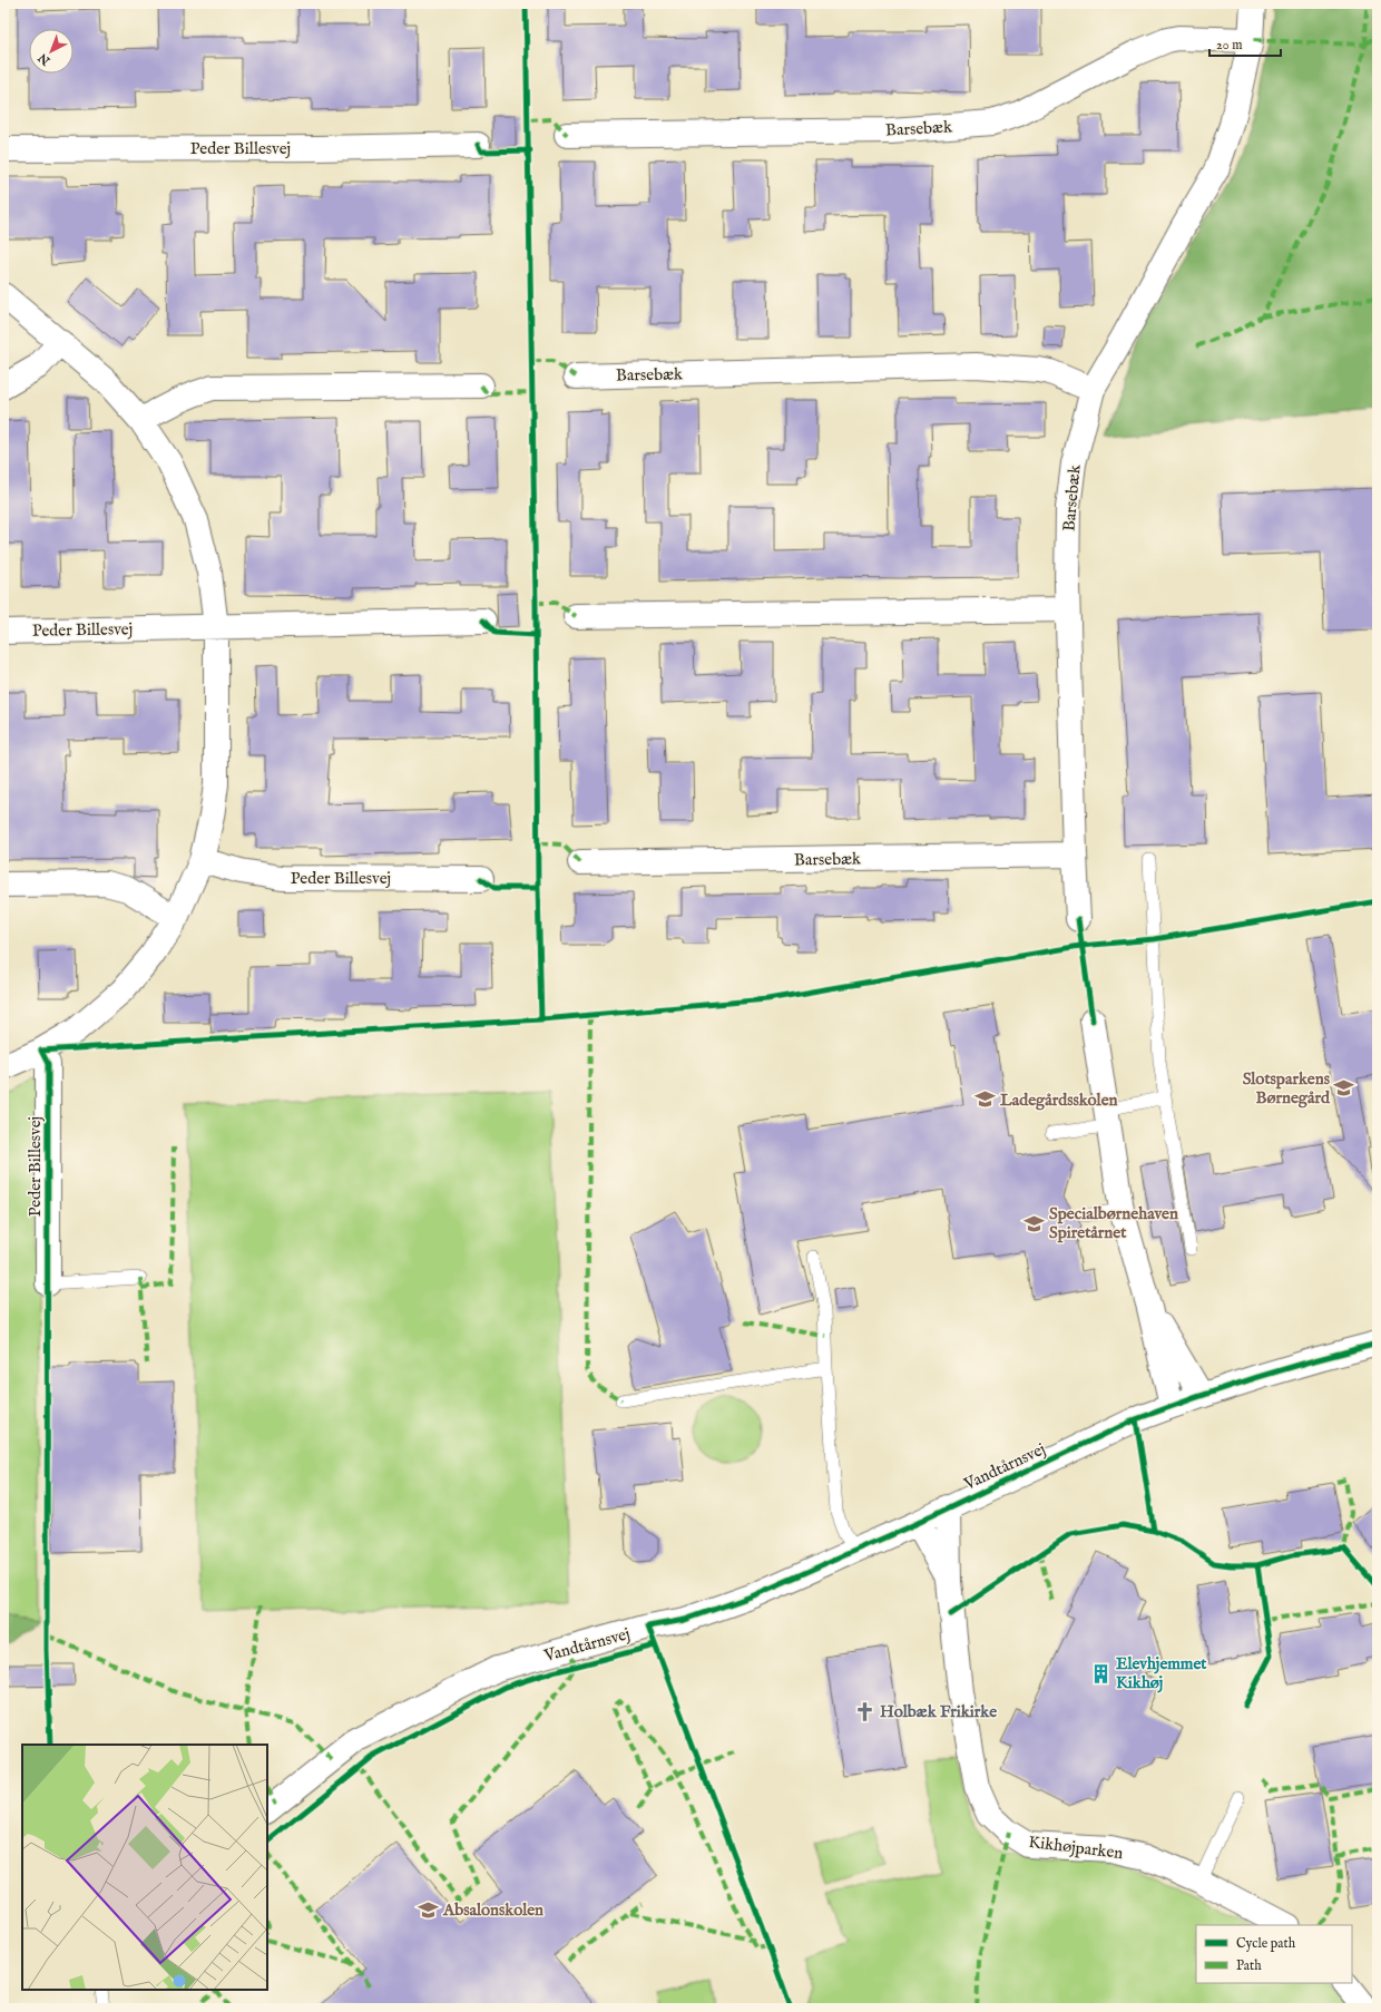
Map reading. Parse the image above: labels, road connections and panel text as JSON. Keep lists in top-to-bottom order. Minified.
{"streets":{"street":["Barsebæk","Peder Billesvej","Vandtårnsvej","Kikhøjparken"]},"crossings":[["Vandtårnsvej","Kikhøjparken"]],"places":{"school or university":["Slotsparkens Børnegård","Ladegårdsskolen","Specialbørnehaven Spiretårnet","Absalonskolen"],"building":["Elevhjemmet Kikhøj"],"church":["Holbæk Frikirke"]},"legend":["Cycle path","Path"],"scale_bar":"20 m","north":"bottom left"}
